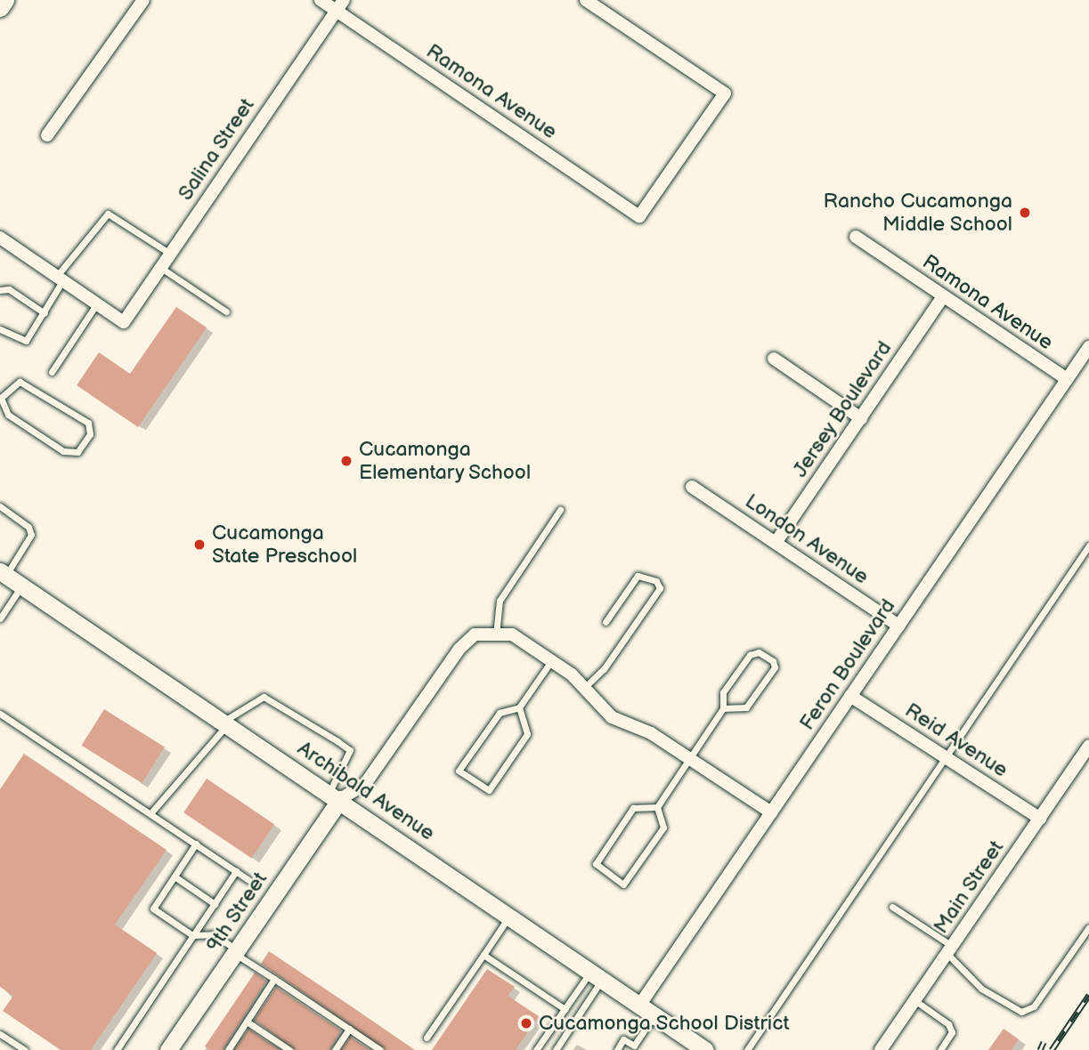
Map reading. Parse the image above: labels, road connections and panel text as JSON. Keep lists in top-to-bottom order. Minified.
{"streets":{"main road":["Archibald Avenue","9th Street"],"street":["Ramona Avenue","Salina Street","Jersey Boulevard","London Avenue","Feron Boulevard","Reid Avenue","Main Street"]},"crossings":[["Ramona Avenue","Salina Street"],["Ramona Avenue","Jersey Boulevard"],["Ramona Avenue","Feron Boulevard"],["Jersey Boulevard","London Avenue"],["London Avenue","Feron Boulevard"],["Feron Boulevard","Reid Avenue"],["Feron Boulevard","Archibald Avenue"],["Reid Avenue","Main Street"],["Archibald Avenue","9th Street"]],"places":["Rancho Cucamonga Middle School","Cucamonga Elementary School","Cucamonga State Preschool","Cucamonga School District"]}
